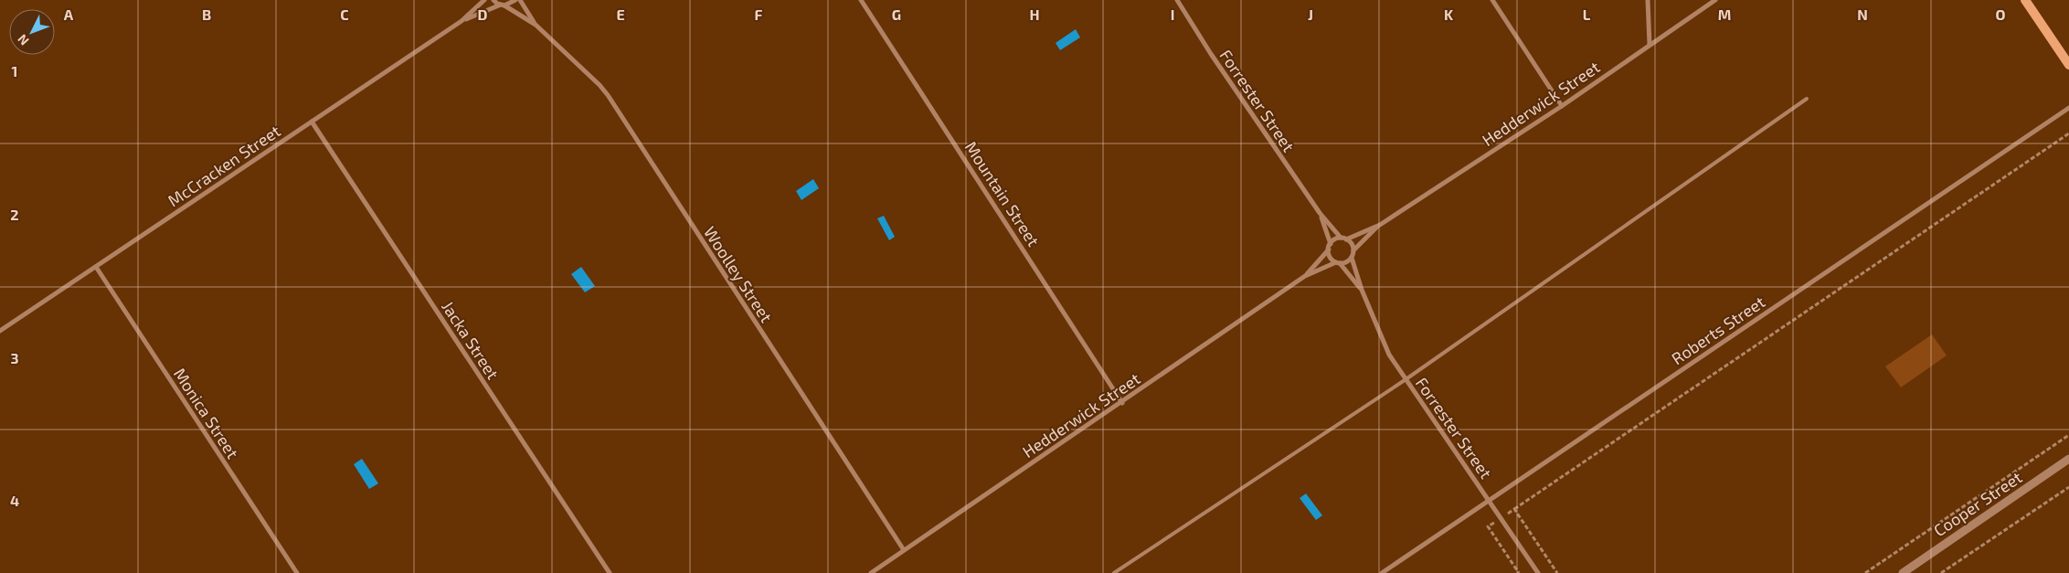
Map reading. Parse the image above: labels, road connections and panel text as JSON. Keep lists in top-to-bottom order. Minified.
{"streets":{"street":["Forrester Street","Hedderwick Street","McCracken Street","Mountain Street","Woolley Street","Roberts Street","Jacka Street","Monica Street","Cooper Street"]},"crossings":[["Forrester Street","Hedderwick Street"],["Forrester Street","Roberts Street"],["Hedderwick Street","Mountain Street"],["Hedderwick Street","Woolley Street"],["McCracken Street","Woolley Street"],["McCracken Street","Jacka Street"],["McCracken Street","Monica Street"]],"north":"bottom left","grid":{"columns":["A","B","C","D","E","F","G","H","I","J","K","L","M","N","O"],"rows":["1","2","3","4"]}}
